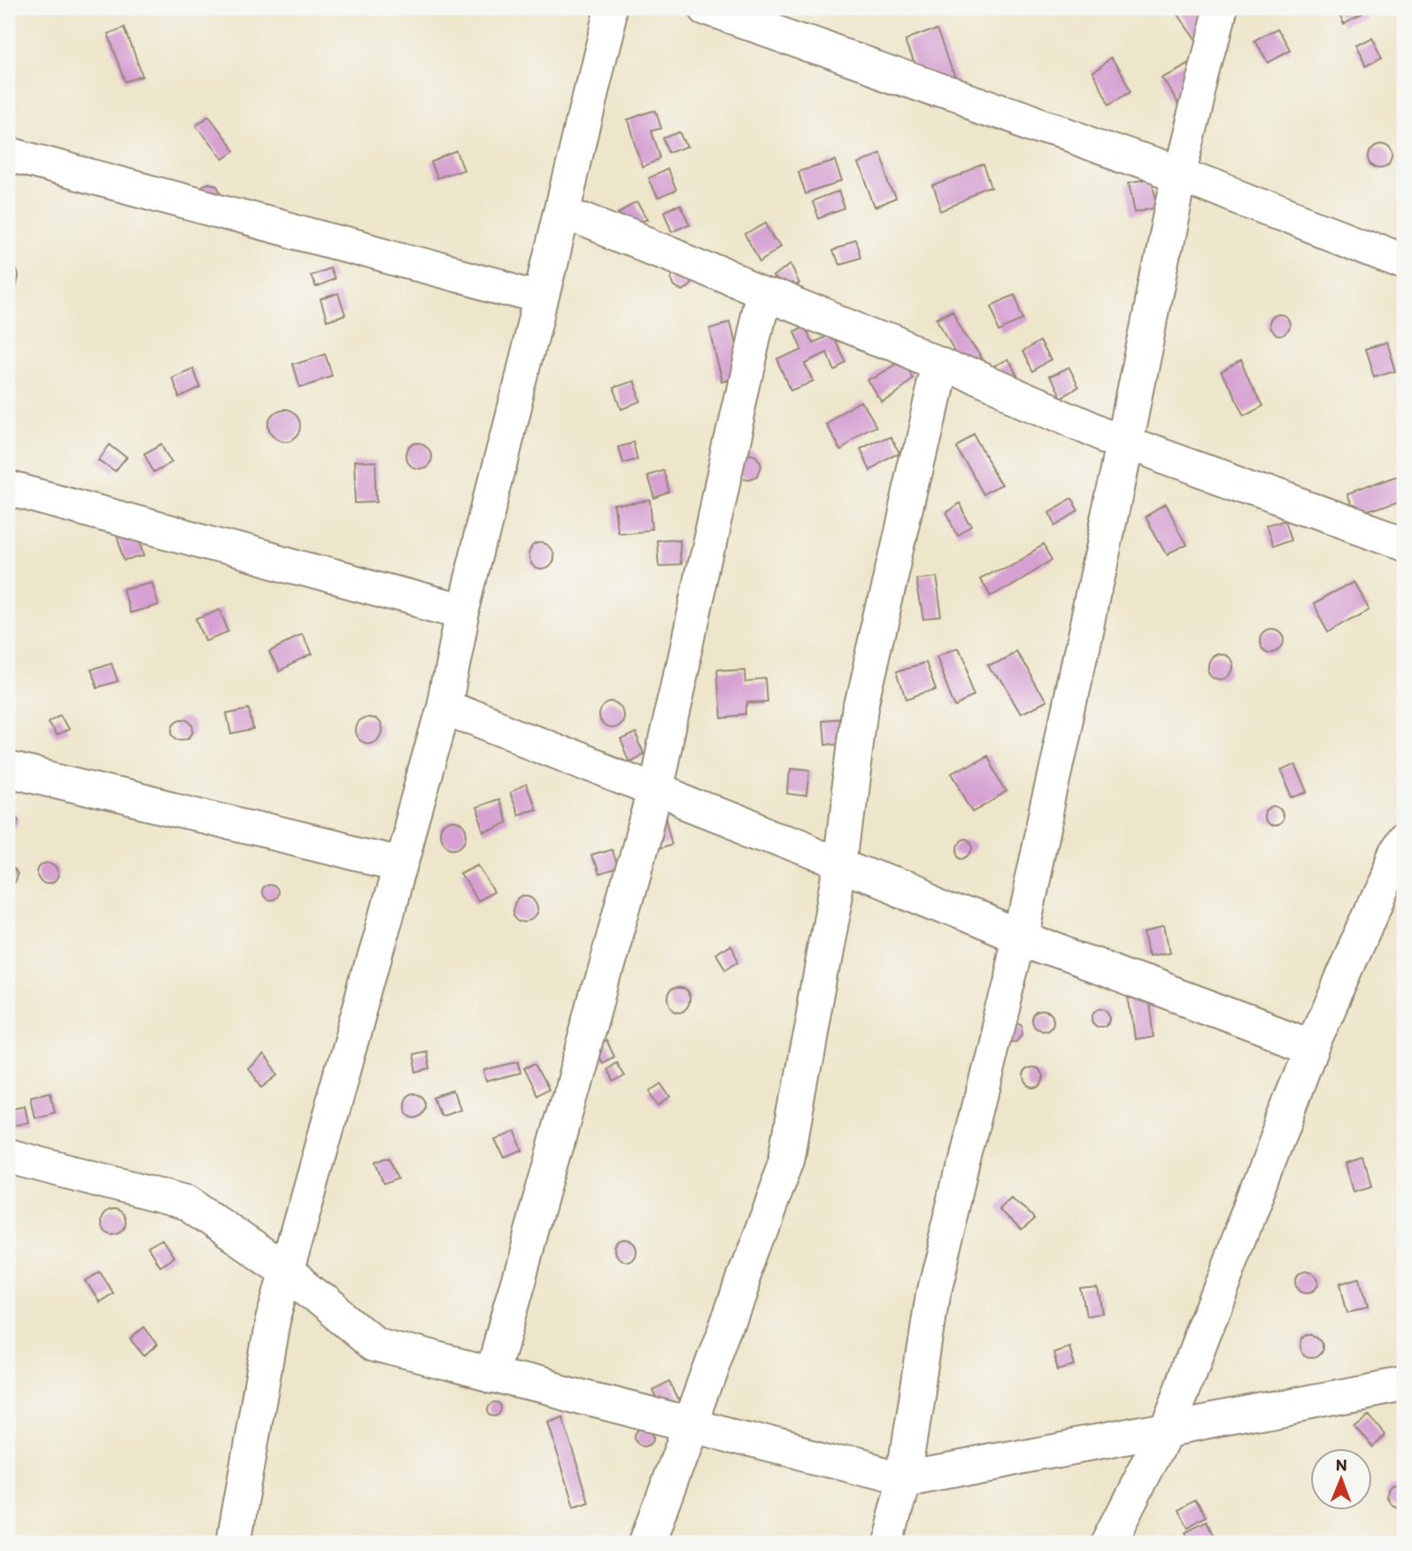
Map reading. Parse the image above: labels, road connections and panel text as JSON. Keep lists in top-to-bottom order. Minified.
{"north":"top"}
